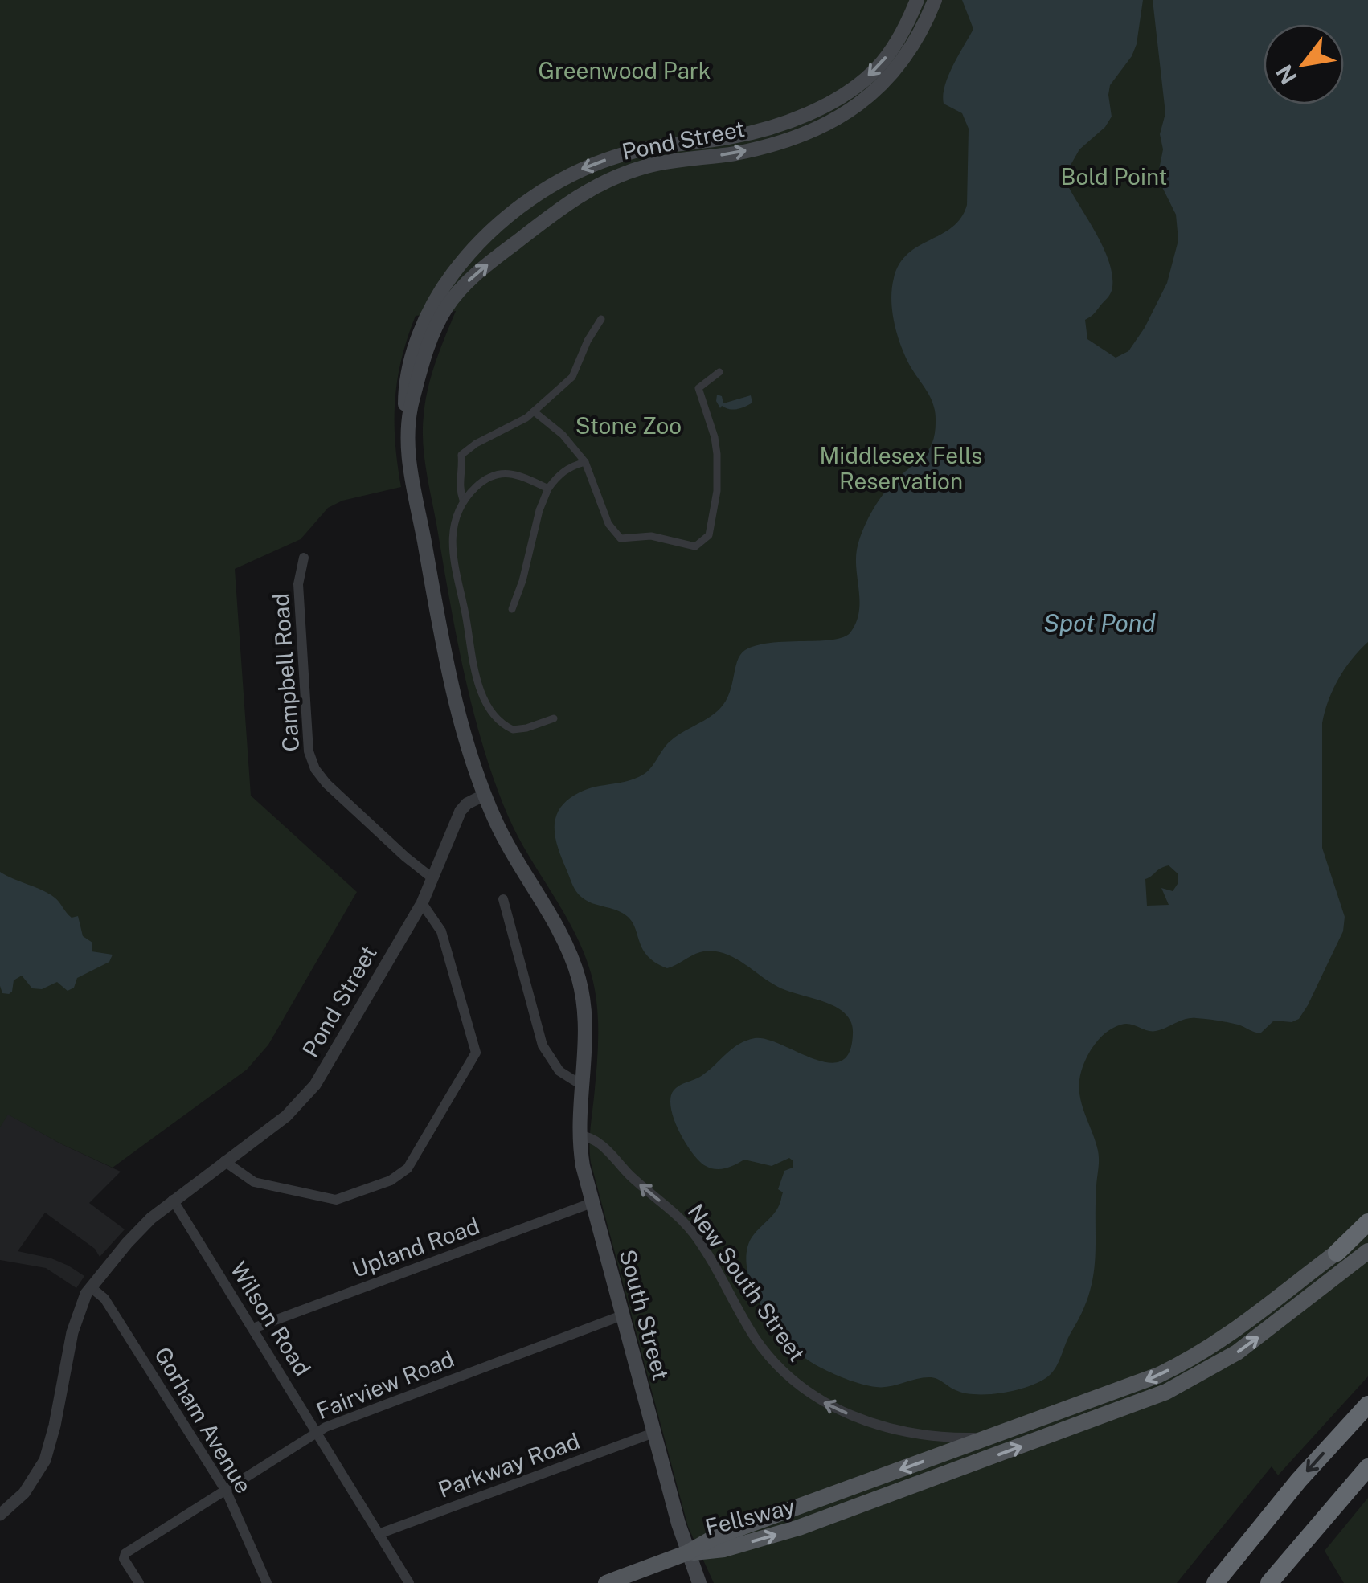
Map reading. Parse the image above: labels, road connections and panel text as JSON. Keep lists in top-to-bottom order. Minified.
{"streets":{"main road":["Pond Street","South Street","Fellsway"],"street":["Campbell Road","Upland Road","New South Street","Wilson Road","Fairview Road","Gorham Avenue","Parkway Road"]},"crossings":[["Pond Street","Campbell Road"],["Pond Street","South Street"],["Pond Street","Wilson Road"],["Pond Street","Gorham Avenue"],["Upland Road","South Street"],["Upland Road","Wilson Road"],["New South Street","South Street"],["New South Street","Fellsway"],["South Street","Fairview Road"],["South Street","Parkway Road"],["South Street","Fellsway"],["Wilson Road","Fairview Road"],["Wilson Road","Parkway Road"],["Fairview Road","Gorham Avenue"]],"one_way":["New South Street"],"water":["Spot Pond"],"parks":["Greenwood Park","Bold Point","Stone Zoo","Middlesex Fells Reservation"],"north":"bottom left"}
